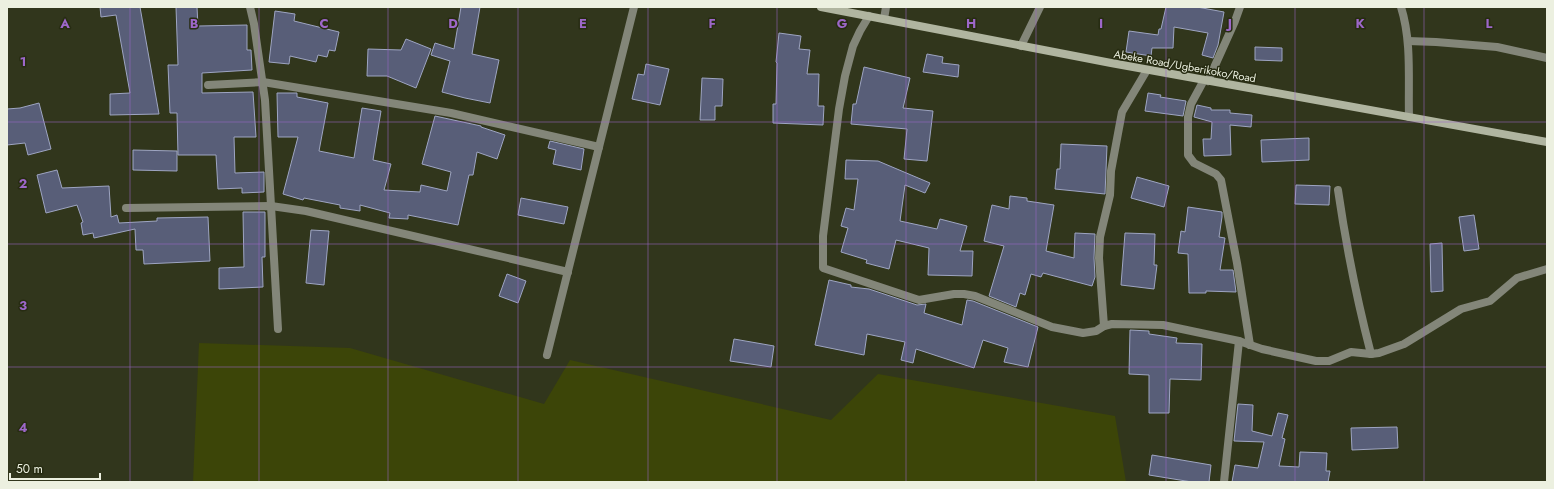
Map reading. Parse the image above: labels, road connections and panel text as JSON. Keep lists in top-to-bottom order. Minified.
{"streets":{"street":["Abeke Road/Ugberikoko/Road"]},"scale_bar":"50 m","grid":{"columns":["A","B","C","D","E","F","G","H","I","J","K","L"],"rows":["1","2","3","4"]}}
